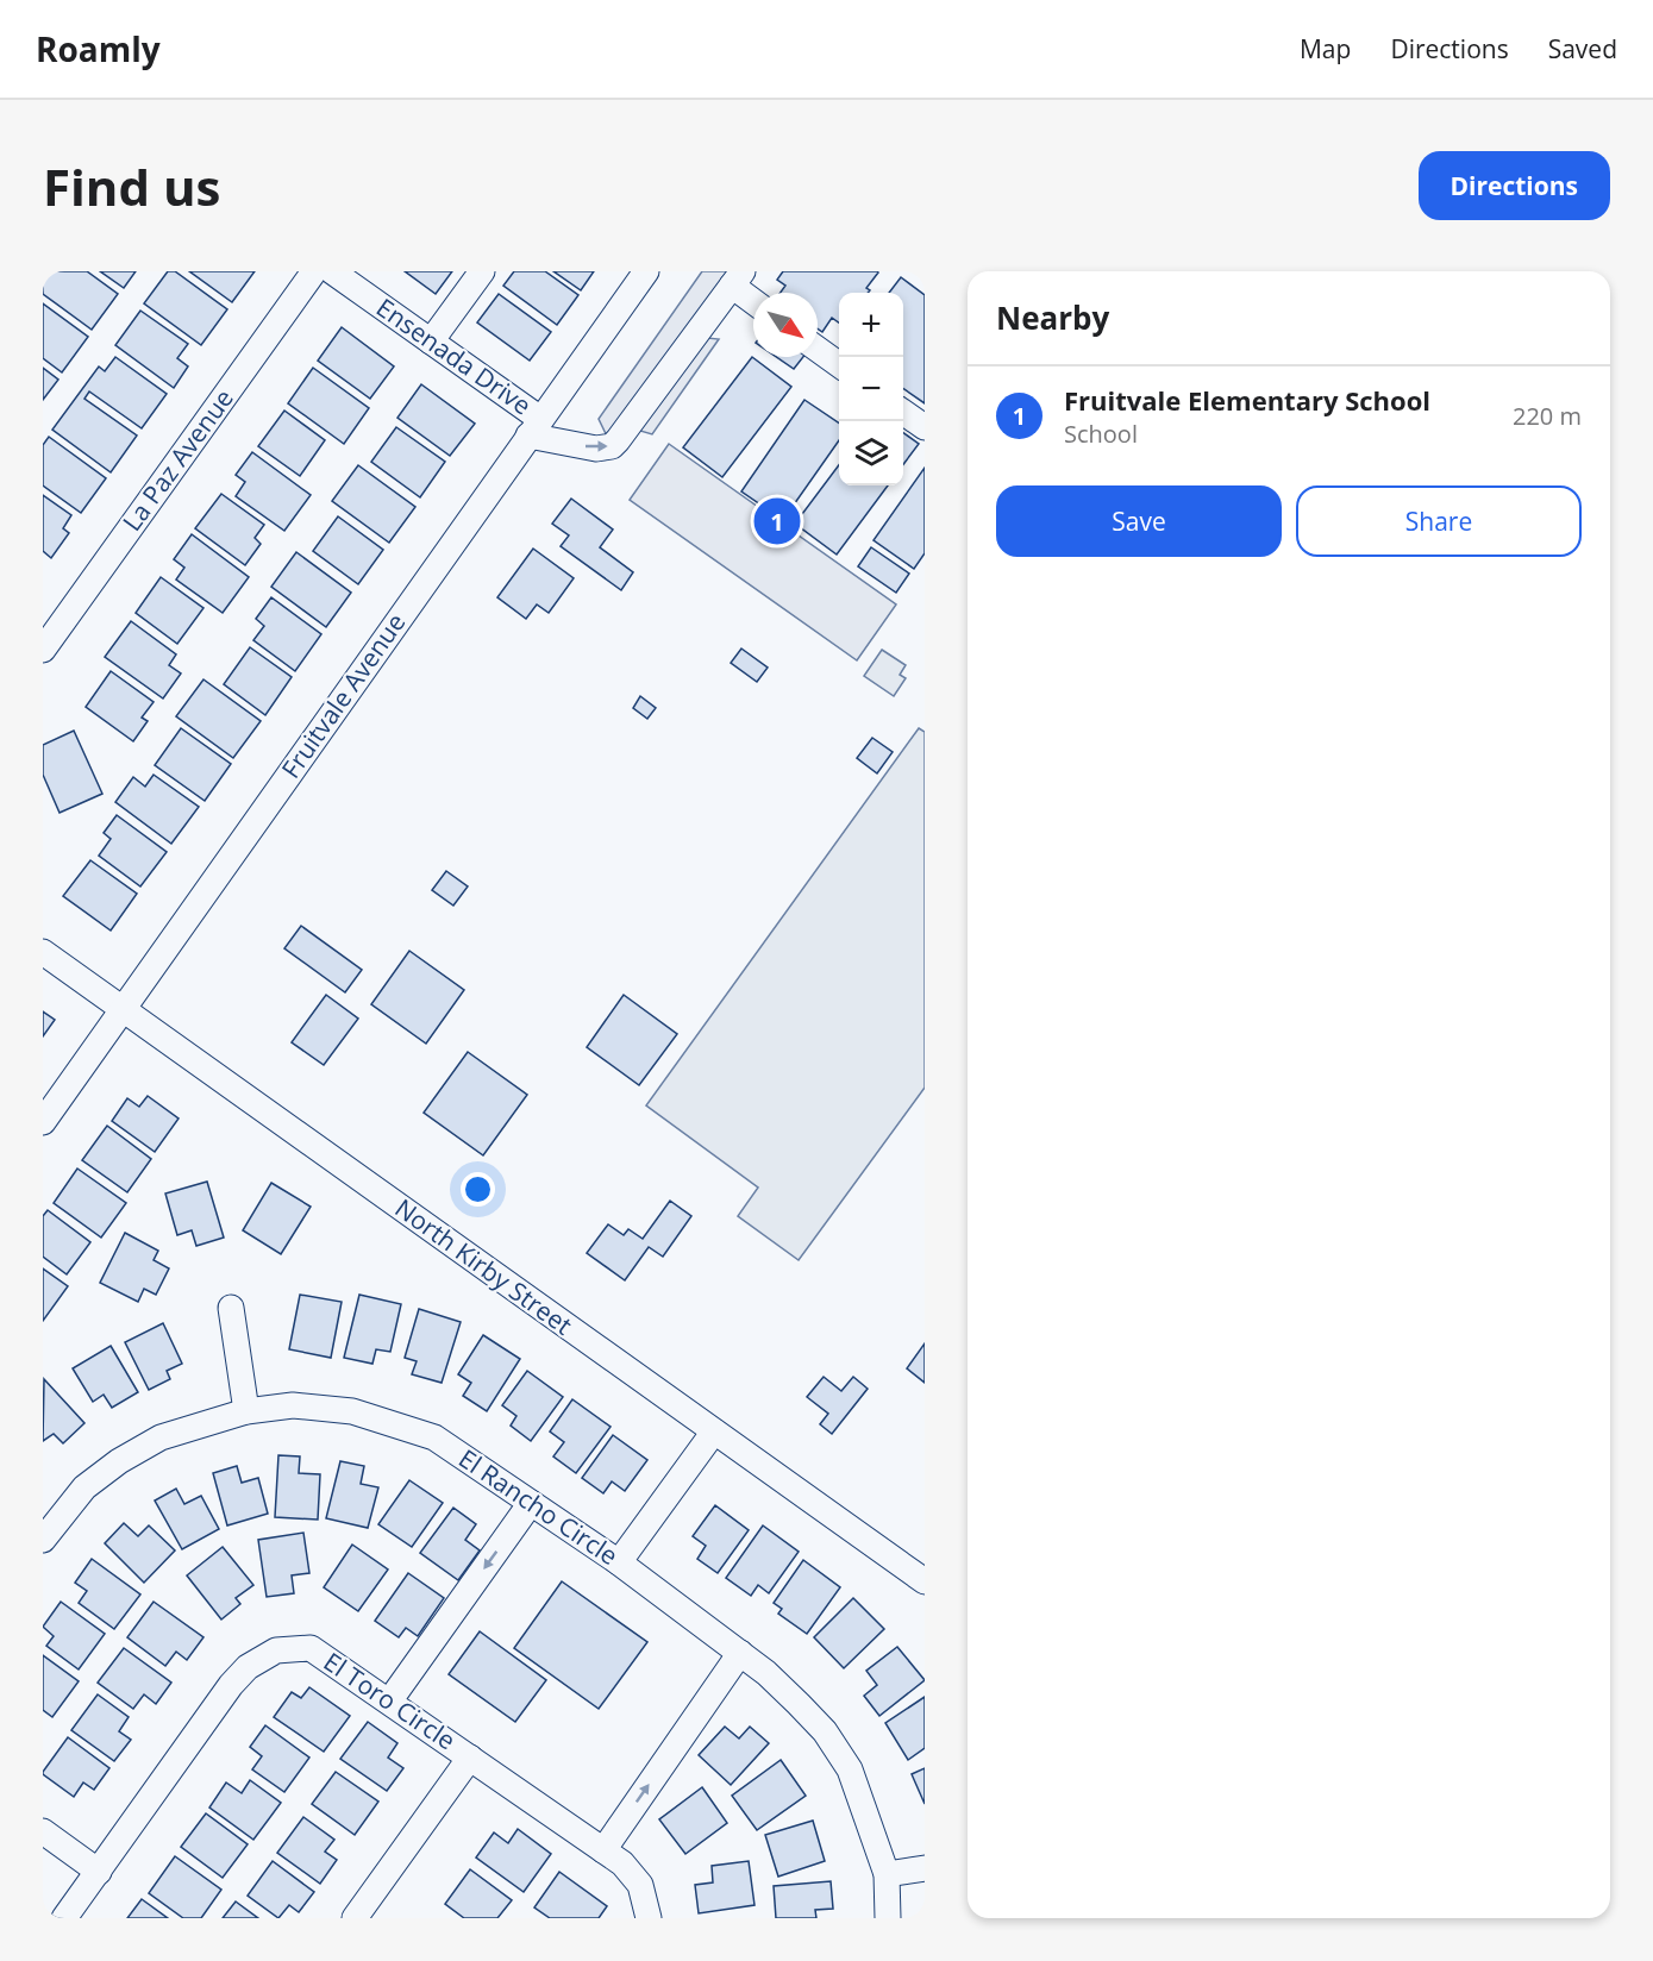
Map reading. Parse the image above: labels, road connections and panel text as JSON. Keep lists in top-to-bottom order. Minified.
{"streets":{"street":["Ensenada Drive","La Paz Avenue","Fruitvale Avenue","North Kirby Street","El Rancho Circle","El Toro Circle"]},"crossings":[["Ensenada Drive","Fruitvale Avenue"],["Fruitvale Avenue","North Kirby Street"]],"north":"bottom right","page":{"header":"Roamly","nav":["Map","Directions","Saved"],"buttons":["Directions",["Save","Share"]],"title":"Find us","heading":"Nearby","map_buttons":["+","−"],"list":[{"mark":"1","name":"Fruitvale Elementary School","note":"School","value":"220 m"}],"pins":"1"}}
